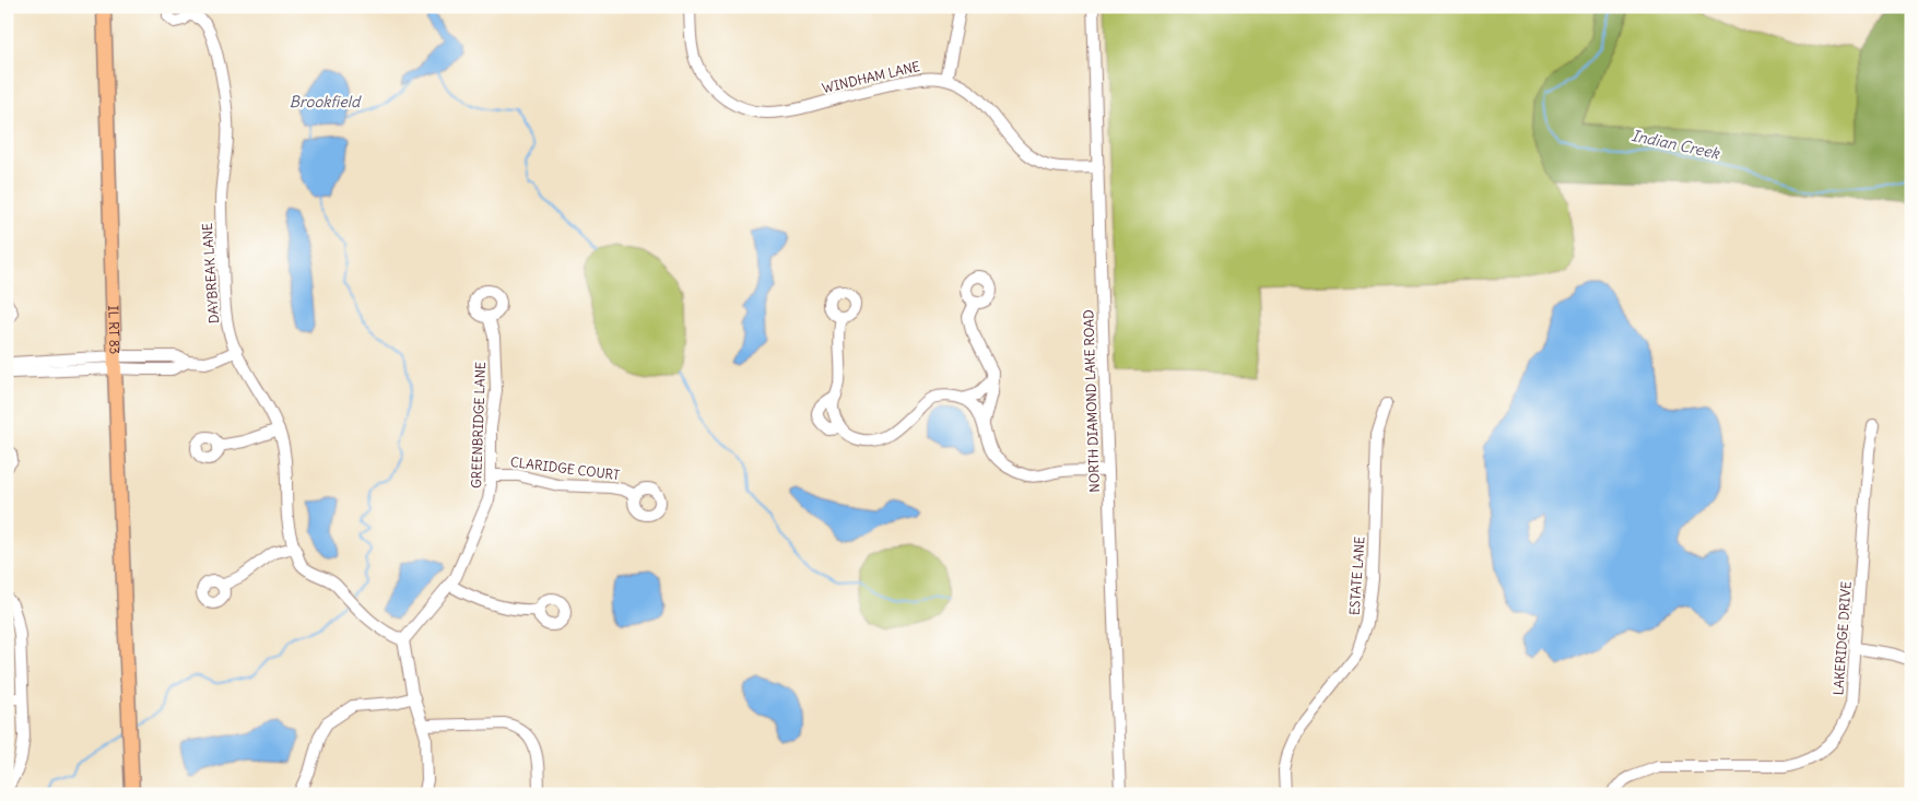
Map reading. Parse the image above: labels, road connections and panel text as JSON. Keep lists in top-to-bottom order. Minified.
{"streets":{"main road":["IL RT 83"],"street":["WINDHAM LANE","DAYBREAK LANE","NORTH DIAMOND LAKE ROAD","GREENBRIDGE LANE","CLARIDGE COURT","ESTATE LANE","LAKERIDGE DRIVE"]},"crossings":[["WINDHAM LANE","NORTH DIAMOND LAKE ROAD"],["DAYBREAK LANE","GREENBRIDGE LANE"],["GREENBRIDGE LANE","CLARIDGE COURT"]],"water":["Brookfield","Indian Creek"]}
